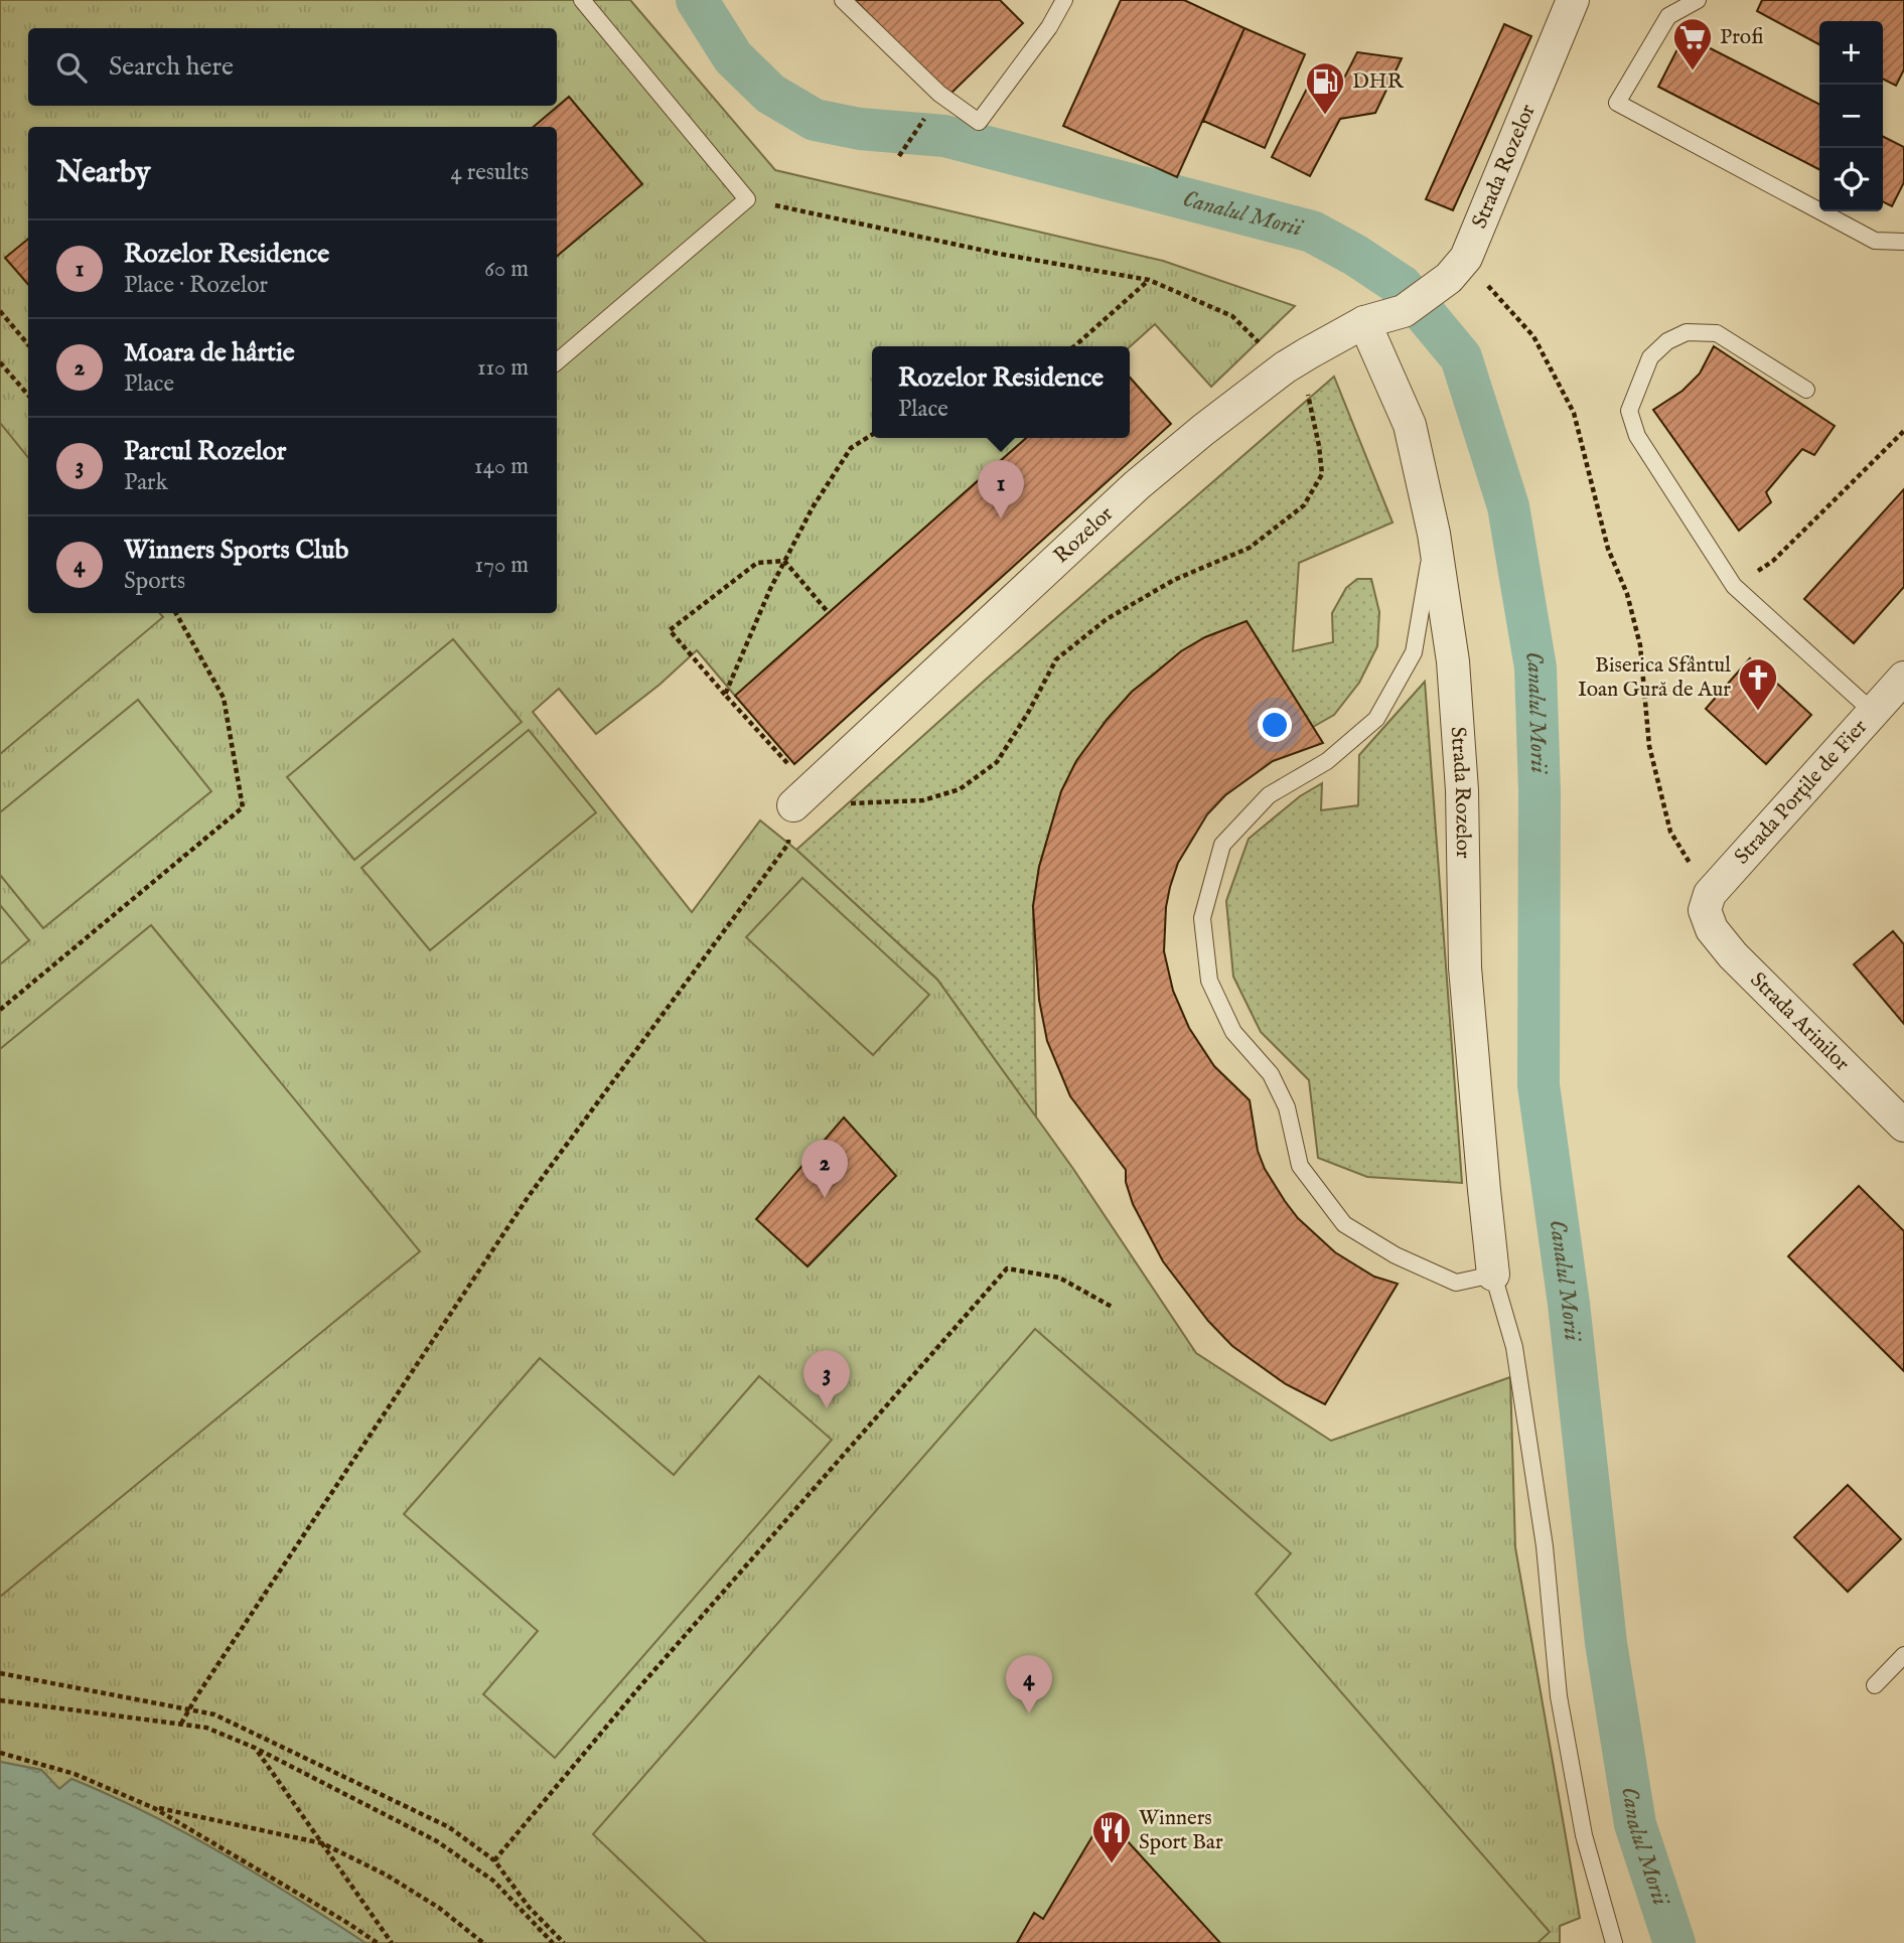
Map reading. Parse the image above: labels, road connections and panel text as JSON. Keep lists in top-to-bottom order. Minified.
{"streets":{"street":["Strada Rozelor","Rozelor","Strada Porțile de Fier","Strada Arinilor"]},"crossings":[["Strada Rozelor","Rozelor"],["Strada Porțile de Fier","Strada Arinilor"]],"water":["Canalul Morii"],"places":{"supermarket":["Profi"],"fuel station":["DHR"],"church":["Biserica Sfântul Ioan Gură de Aur"],"restaurant":["Winners Sport Bar"]},"page":{"map_buttons":["+","−"],"search":"Search here","heading":["Nearby","4 results"],"list":[{"mark":"1","name":"Rozelor Residence","note":"Place · Rozelor","value":"60 m"},{"mark":"2","name":"Moara de hârtie","note":"Place","value":"110 m"},{"mark":"3","name":"Parcul Rozelor","note":"Park","value":"140 m"},{"mark":"4","name":"Winners Sports Club","note":"Sports","value":"170 m"}],"popup":["Rozelor Residence","Place"],"pins":["1","2","3","4"]}}
